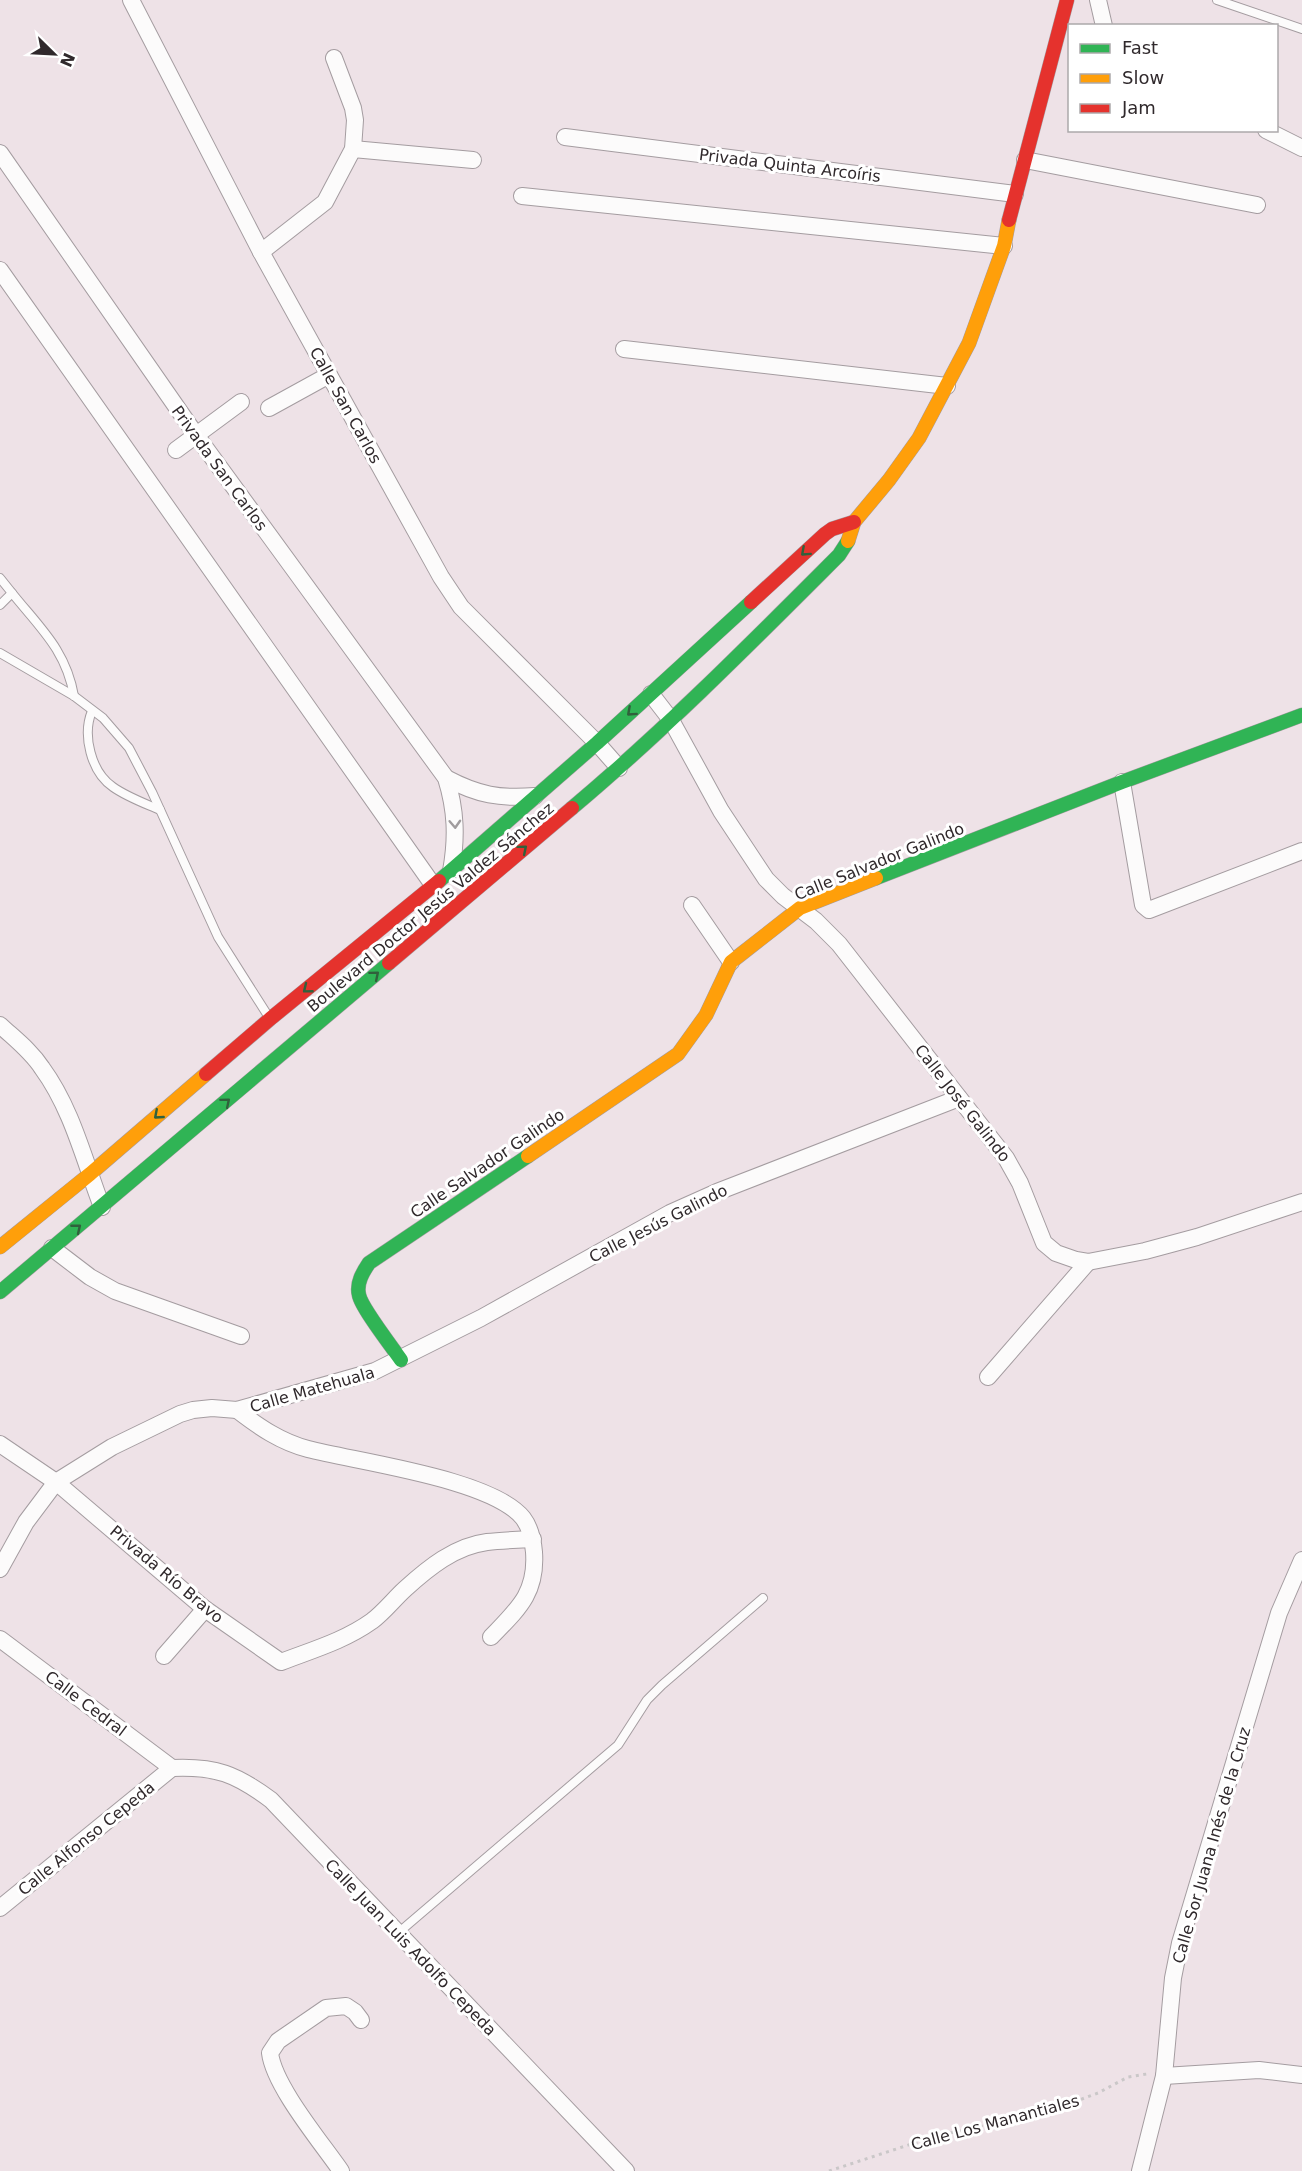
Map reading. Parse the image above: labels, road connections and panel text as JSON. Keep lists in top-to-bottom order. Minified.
{"streets":{"main road":["Calle Salvador Galindo","Boulevard Doctor Jesús Valdez Sánchez"],"street":["Privada Quinta Arcoíris","Calle San Carlos","Privada San Carlos","Calle José Galindo","Calle Jesús Galindo","Calle Matehuala","Privada Río Bravo","Calle Cedral","Calle Alfonso Cepeda","Calle Sor Juana Inés de la Cruz","Calle Juan Luis Adolfo Cepeda"],"path":["Calle Los Manantiales"]},"crossings":[["Privada Quinta Arcoíris","Boulevard Doctor Jesús Valdez Sánchez"],["Calle San Carlos","Boulevard Doctor Jesús Valdez Sánchez"],["Privada San Carlos","Boulevard Doctor Jesús Valdez Sánchez"],["Calle Salvador Galindo","Calle José Galindo"],["Calle Salvador Galindo","Calle Jesús Galindo"],["Calle Salvador Galindo","Calle Matehuala"],["Boulevard Doctor Jesús Valdez Sánchez","Calle José Galindo"],["Calle José Galindo","Calle Jesús Galindo"],["Calle Jesús Galindo","Calle Matehuala"],["Calle Matehuala","Privada Río Bravo"],["Calle Cedral","Calle Alfonso Cepeda"],["Calle Cedral","Calle Juan Luis Adolfo Cepeda"],["Calle Alfonso Cepeda","Calle Juan Luis Adolfo Cepeda"],["Calle Sor Juana Inés de la Cruz","Calle Los Manantiales"]],"legend":["Fast","Slow","Jam"],"north":"bottom right"}
